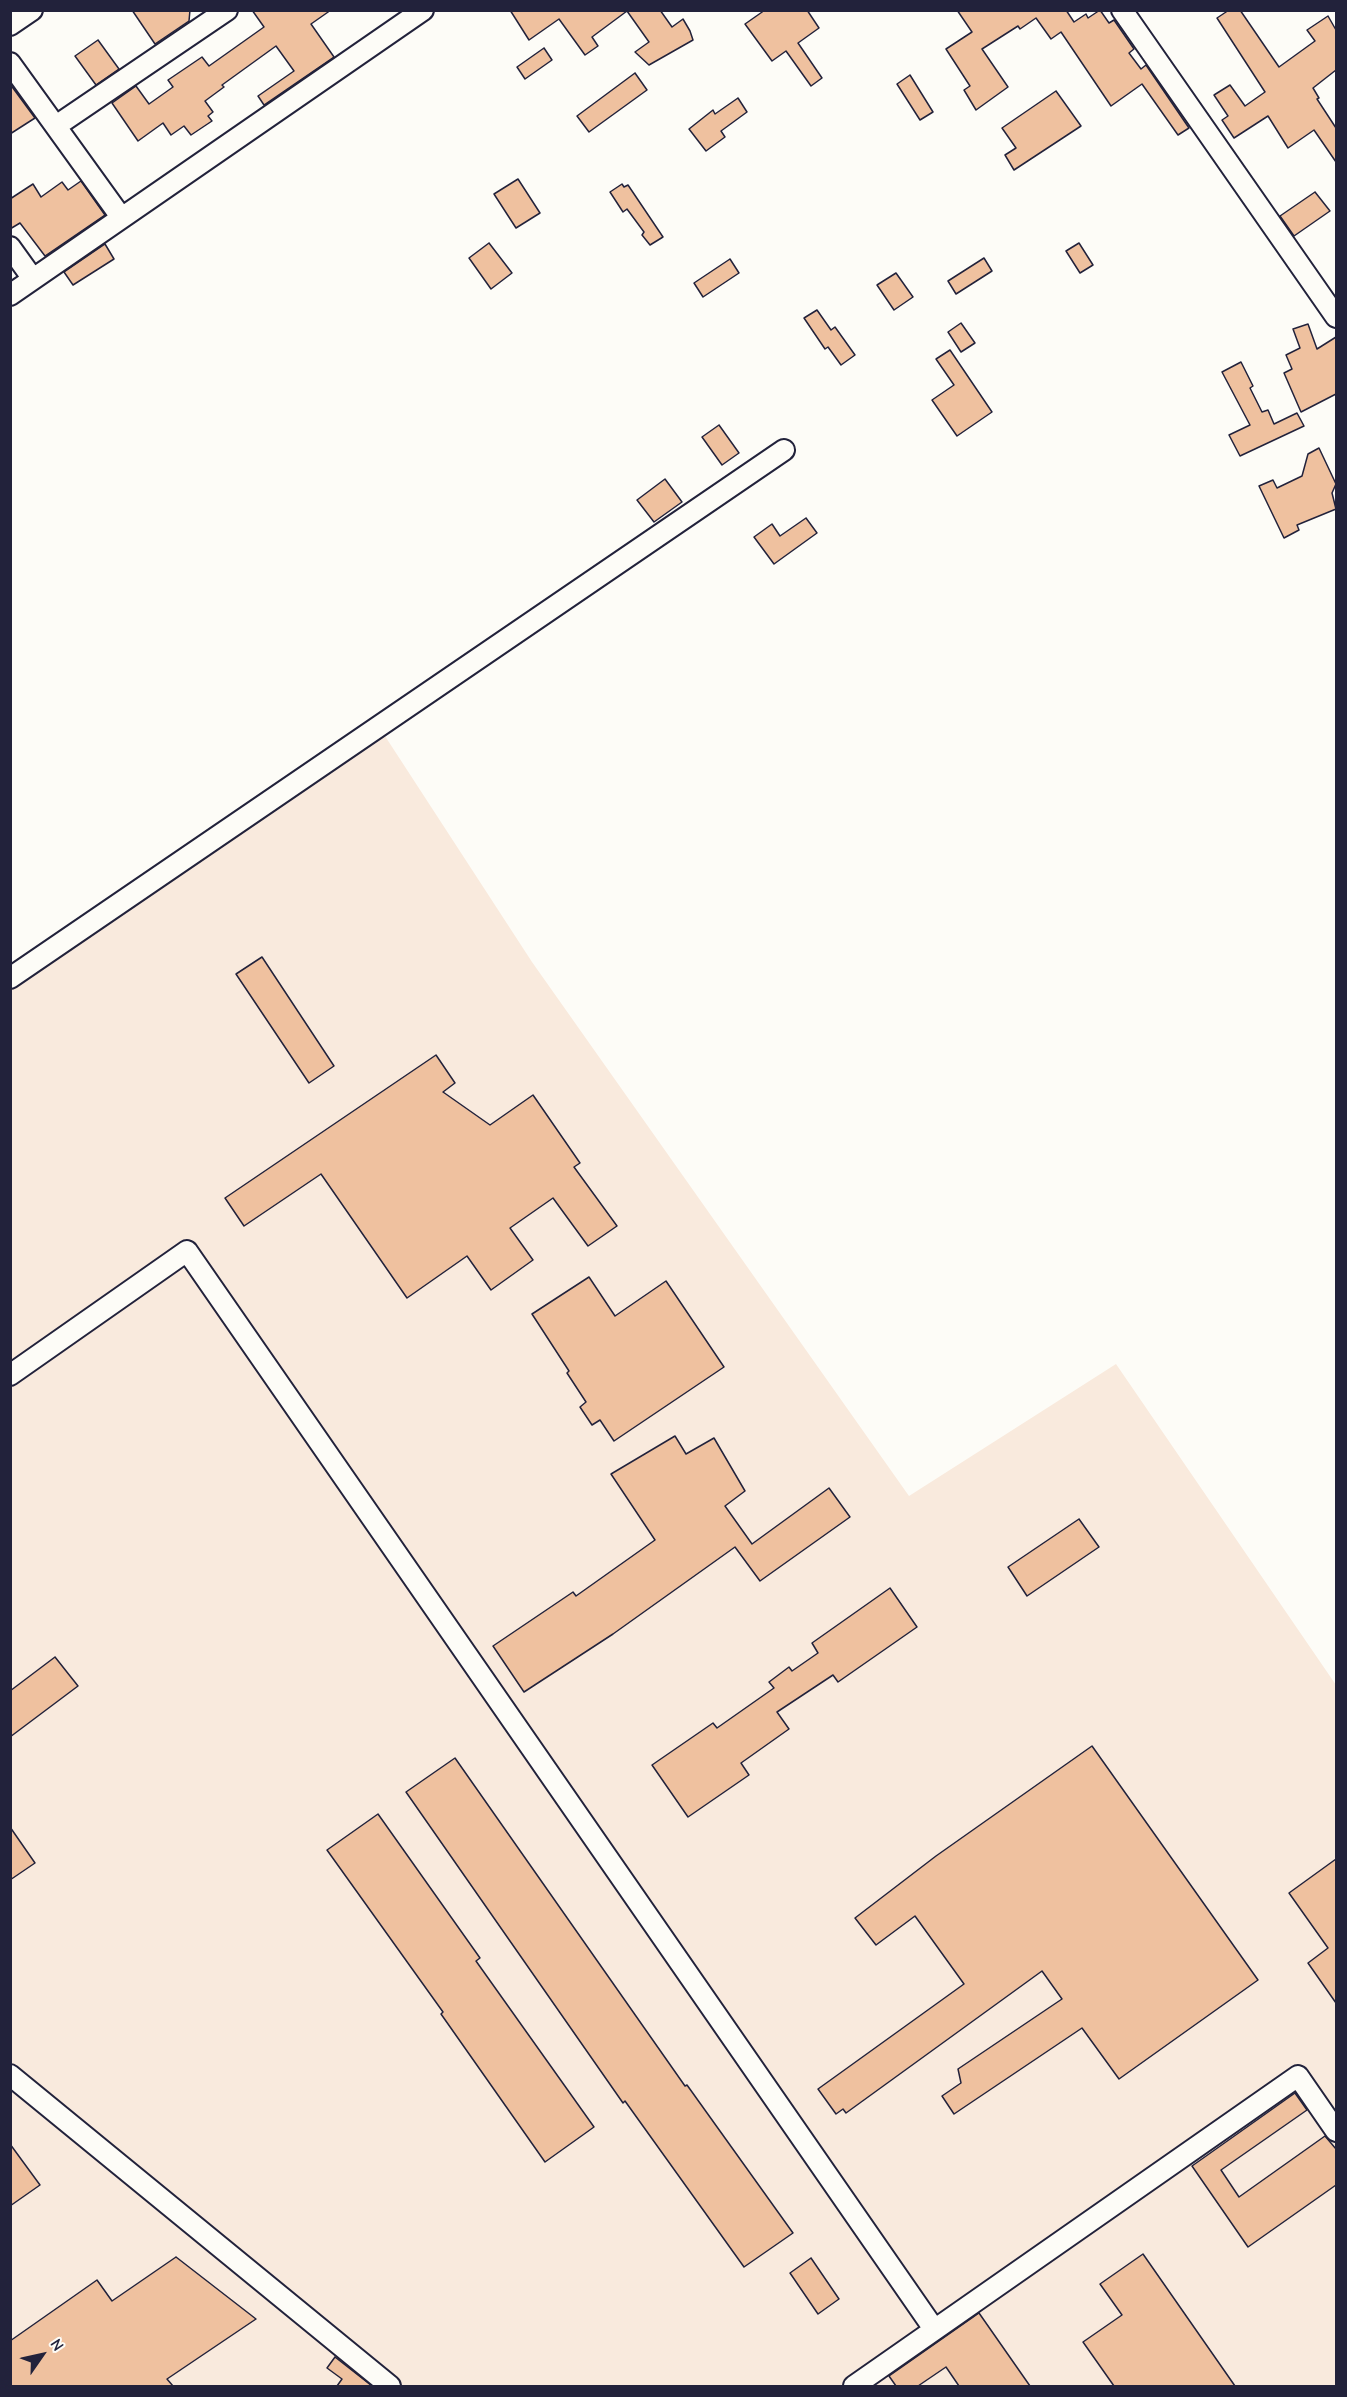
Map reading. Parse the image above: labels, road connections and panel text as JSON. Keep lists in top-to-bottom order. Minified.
{"north":"top right"}
